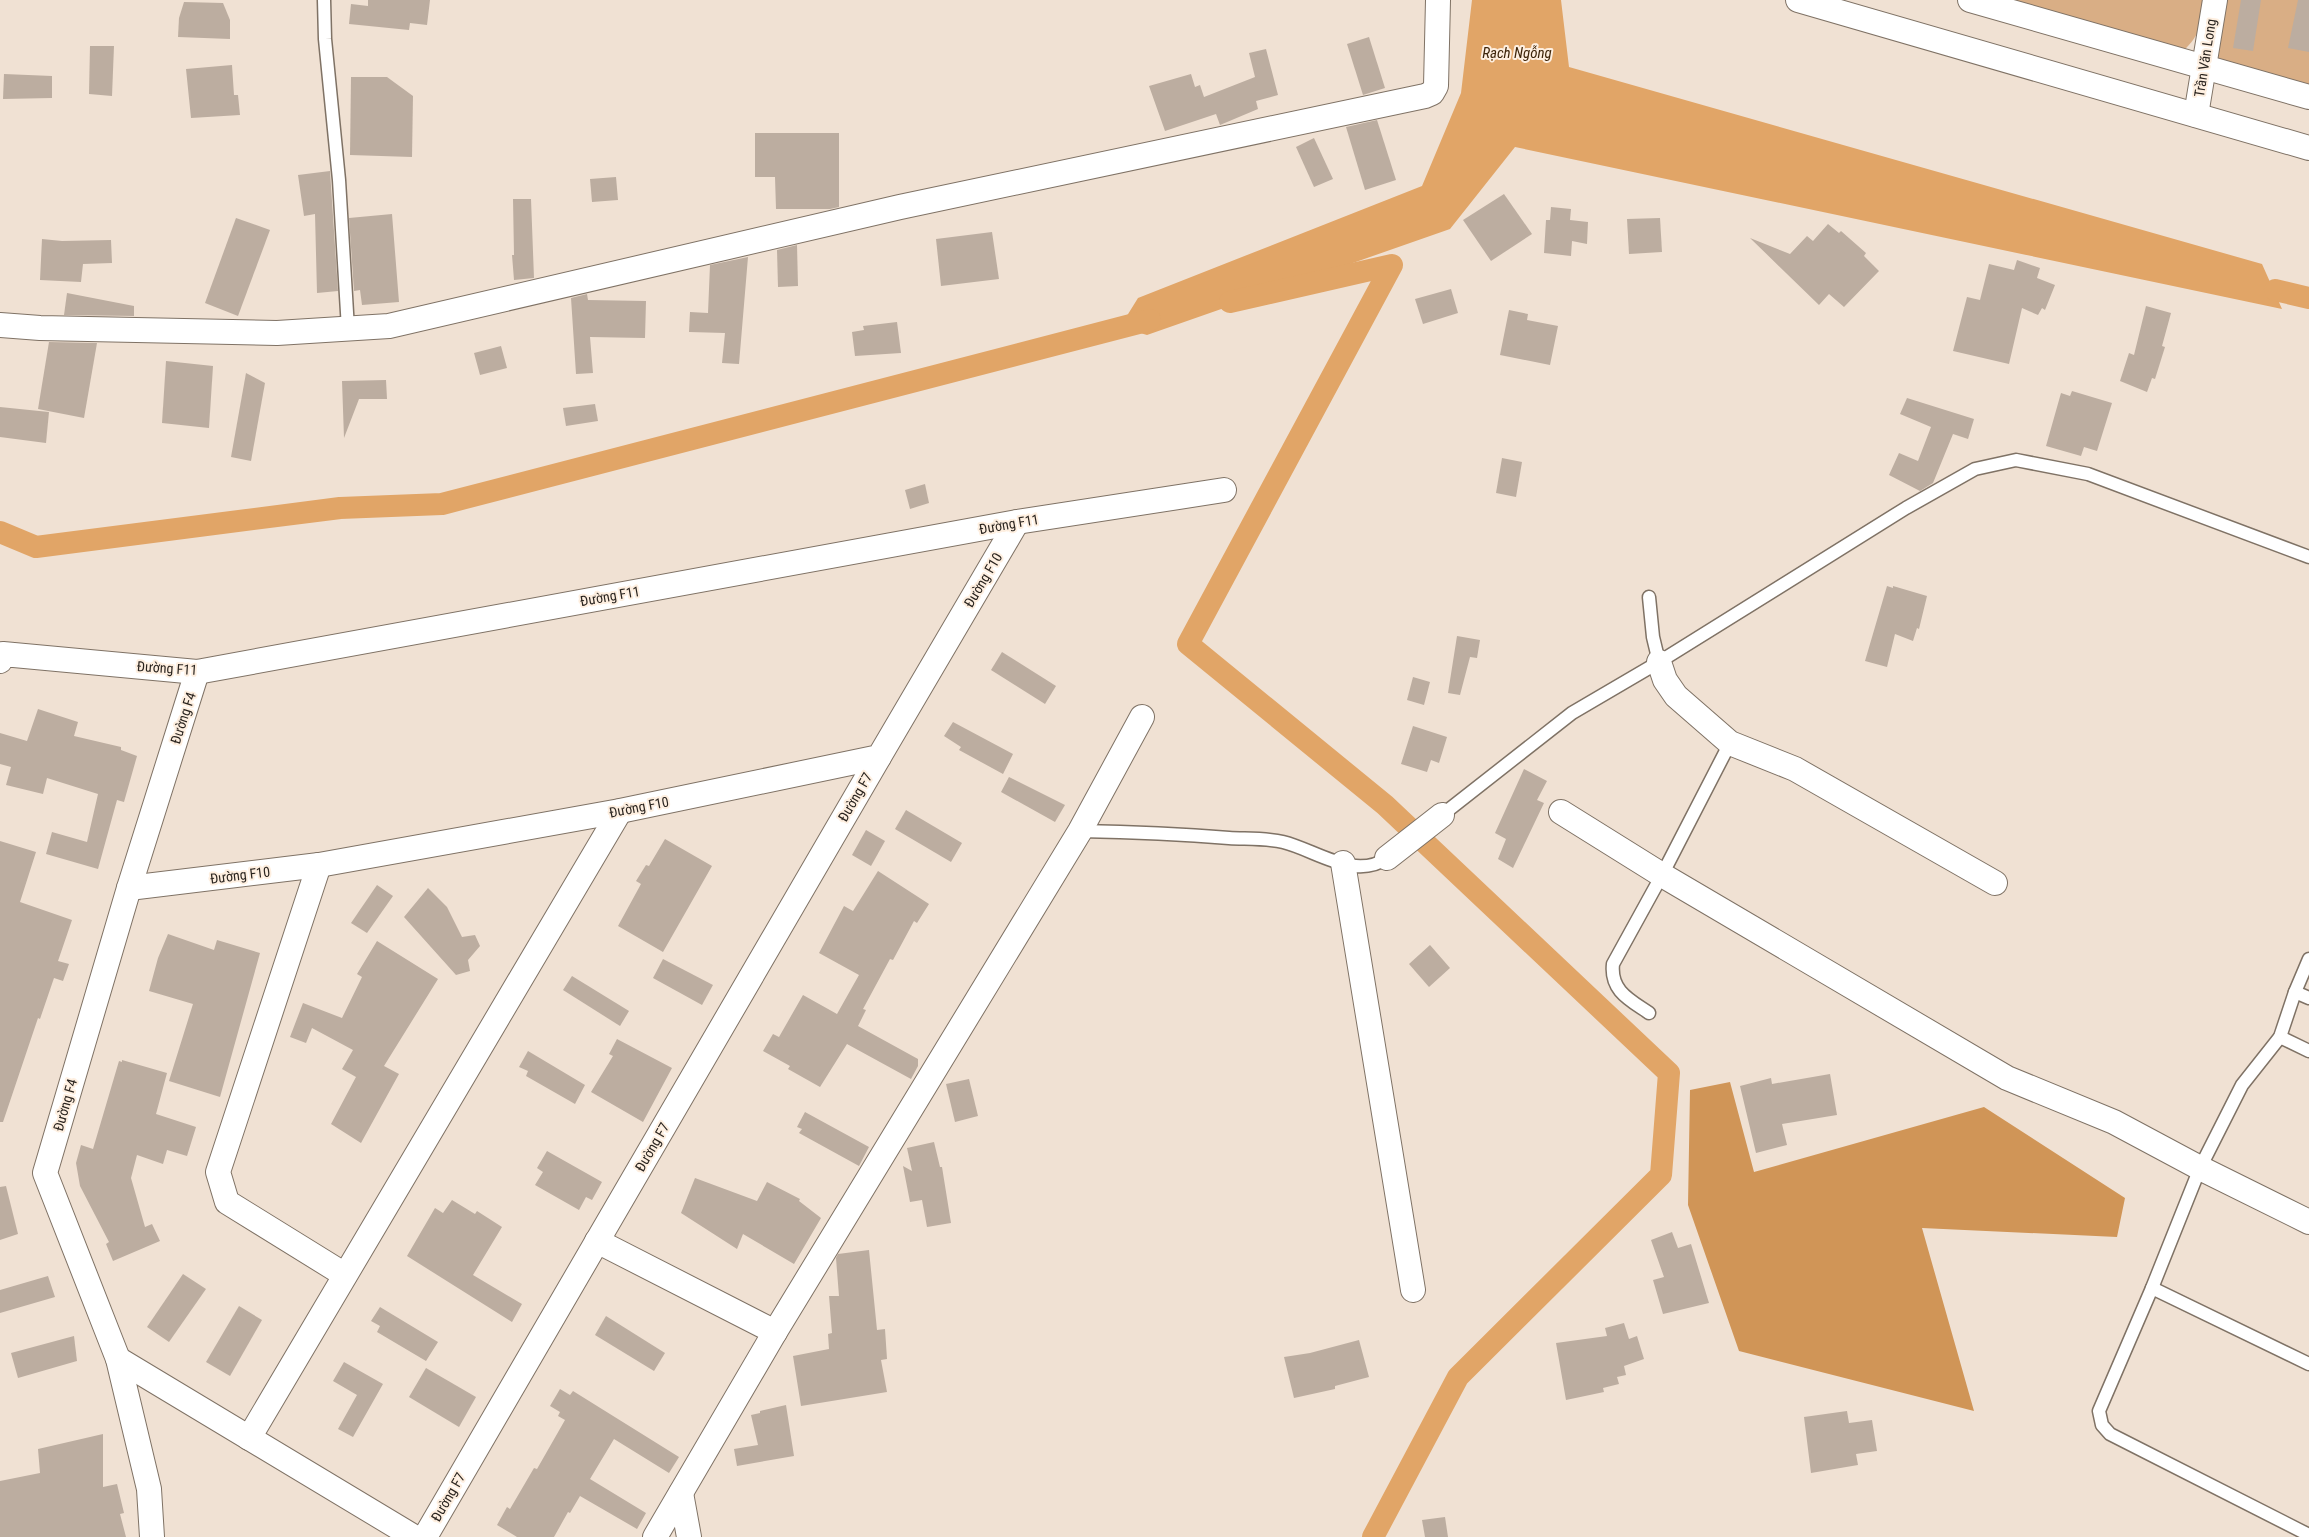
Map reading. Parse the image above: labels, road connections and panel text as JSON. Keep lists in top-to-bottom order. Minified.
{"streets":{"street":["Trần Văn Long","Đường F11","Đường F10","Đường F4","Đường F7"]},"crossings":[["Đường F11","Đường F10"],["Đường F11","Đường F4"],["Đường F10","Đường F4"],["Đường F10","Đường F7"]],"water":["Rạch Ngỗng"]}
